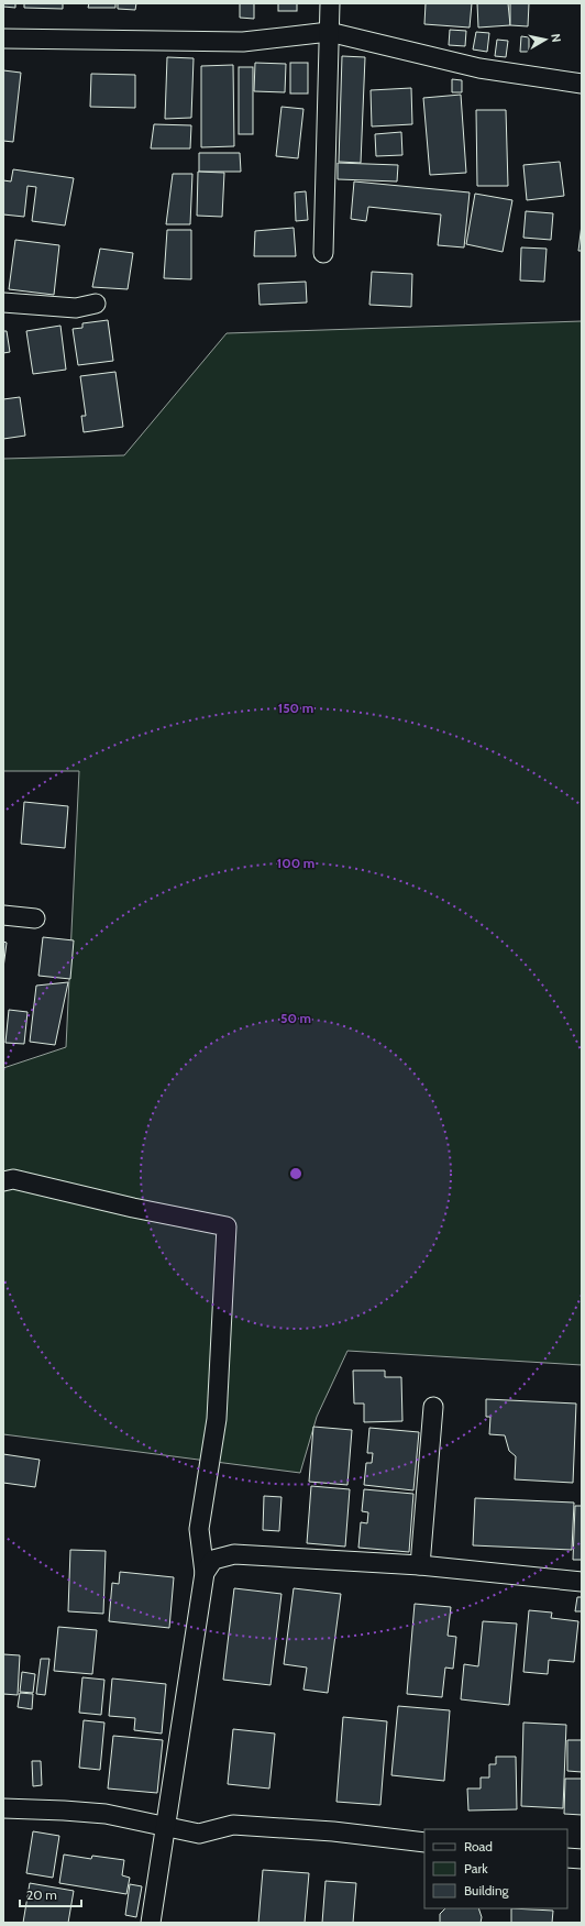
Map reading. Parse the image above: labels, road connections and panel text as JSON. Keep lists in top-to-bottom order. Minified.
{"legend":["Road","Park","Building"],"scale_bar":"20 m","north":"right","rings":["150 m","100 m","50 m"]}
